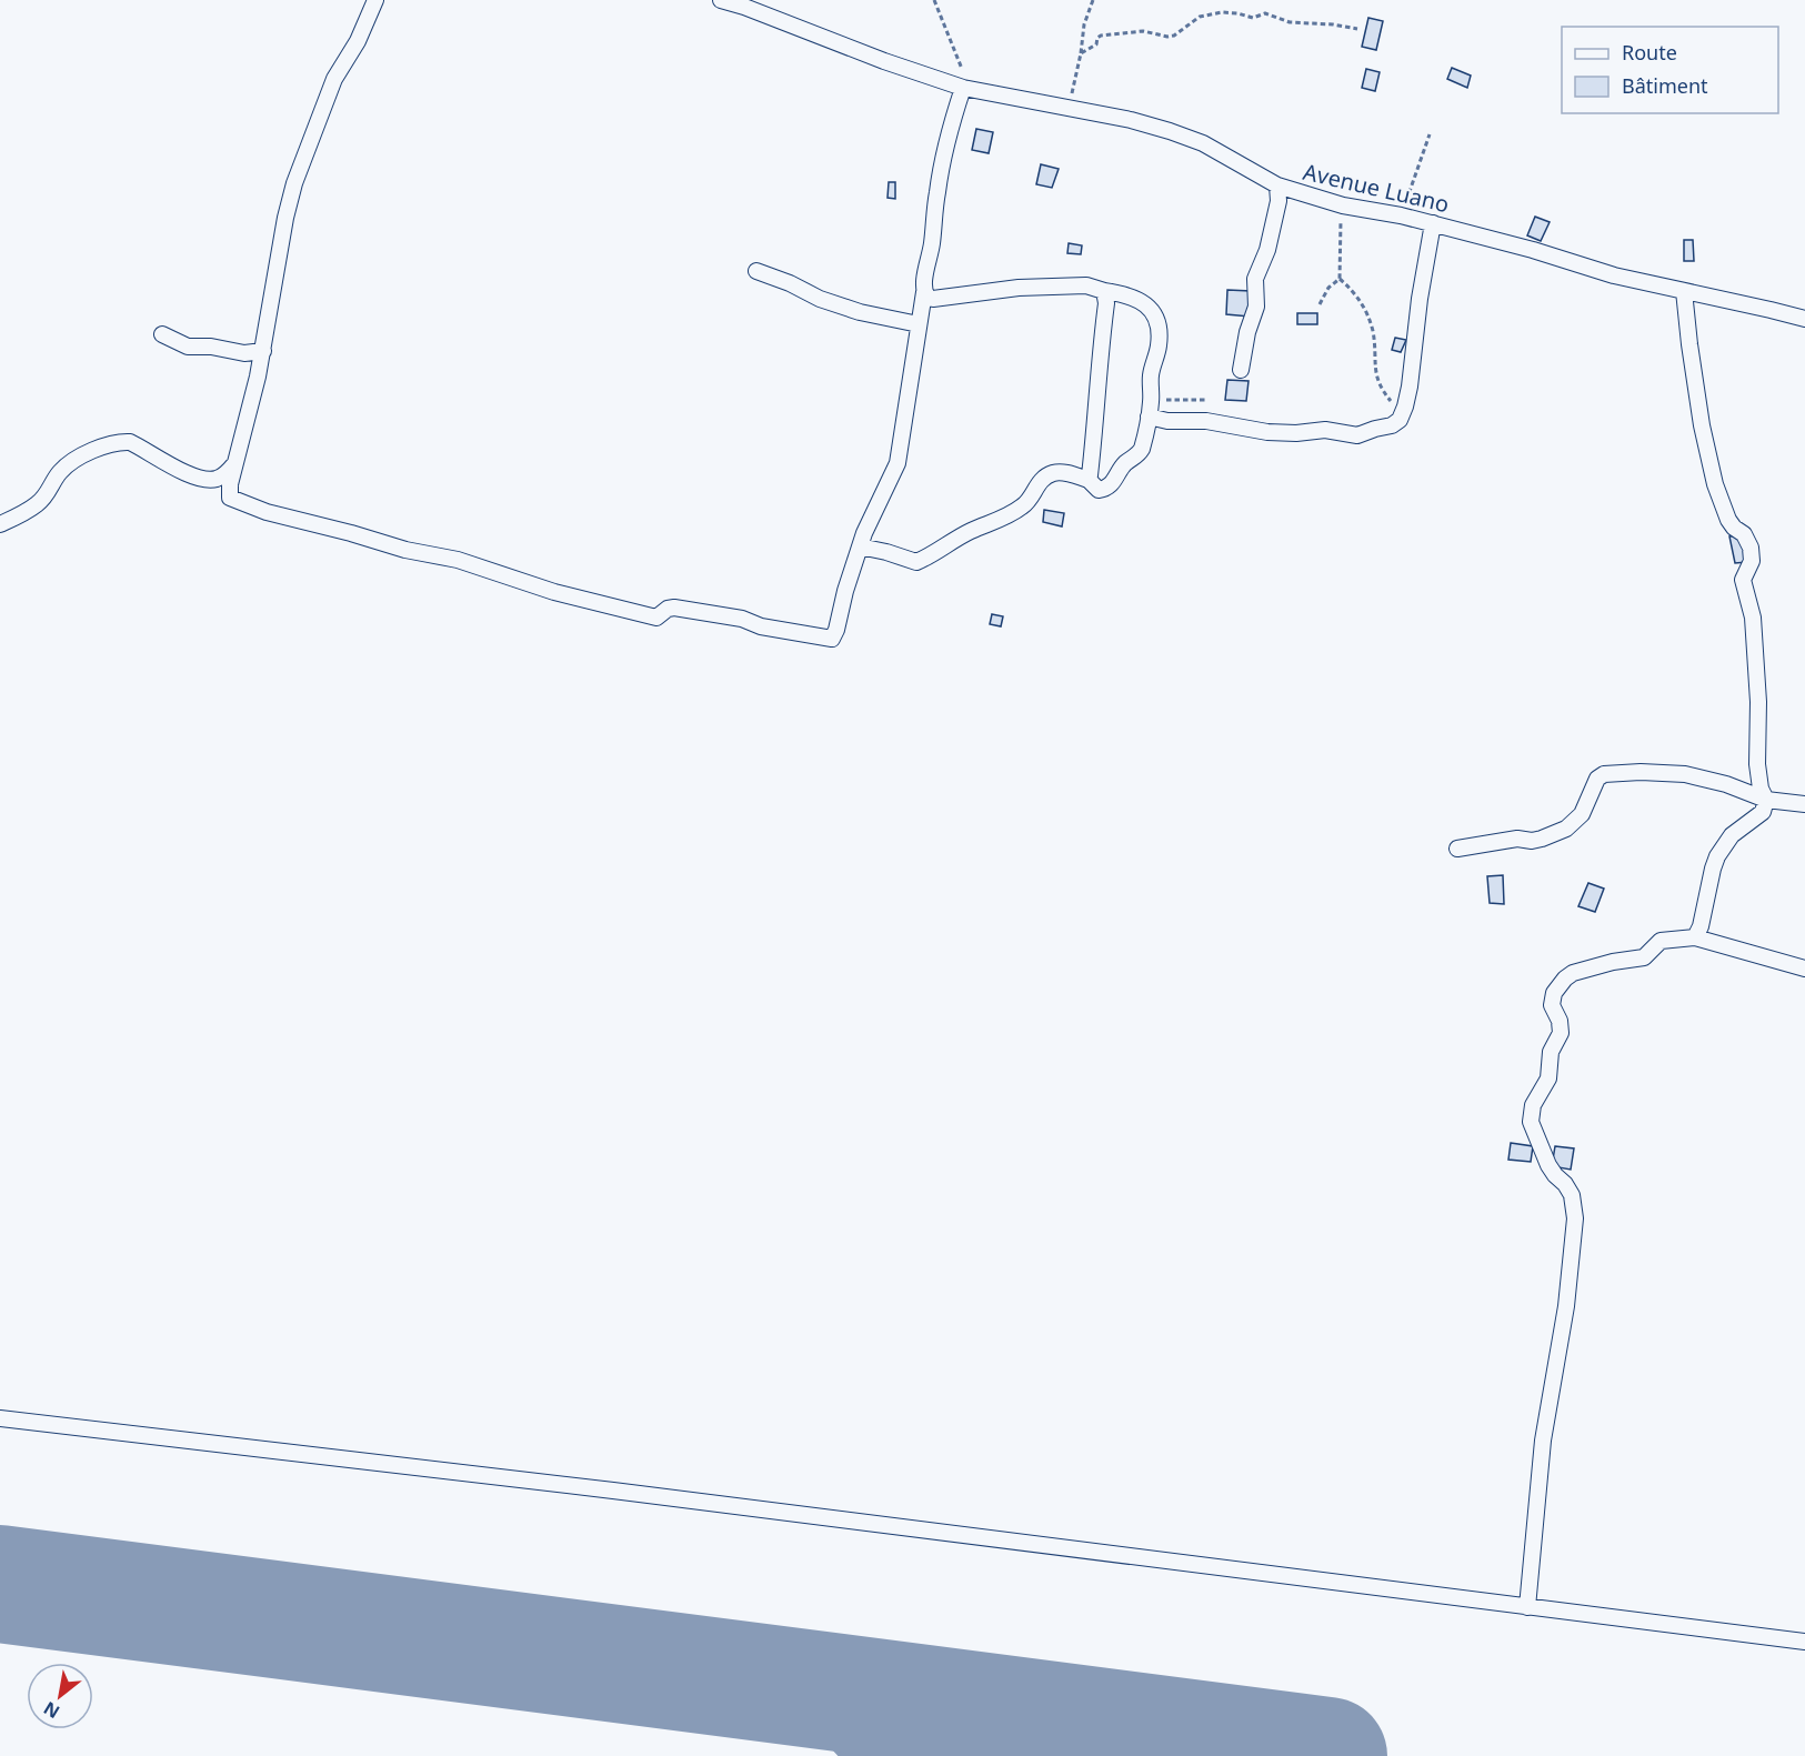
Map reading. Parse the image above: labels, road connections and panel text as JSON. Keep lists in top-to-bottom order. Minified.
{"streets":{"street":["Avenue Luano"]},"legend":["Route","Bâtiment"],"north":"bottom left"}
